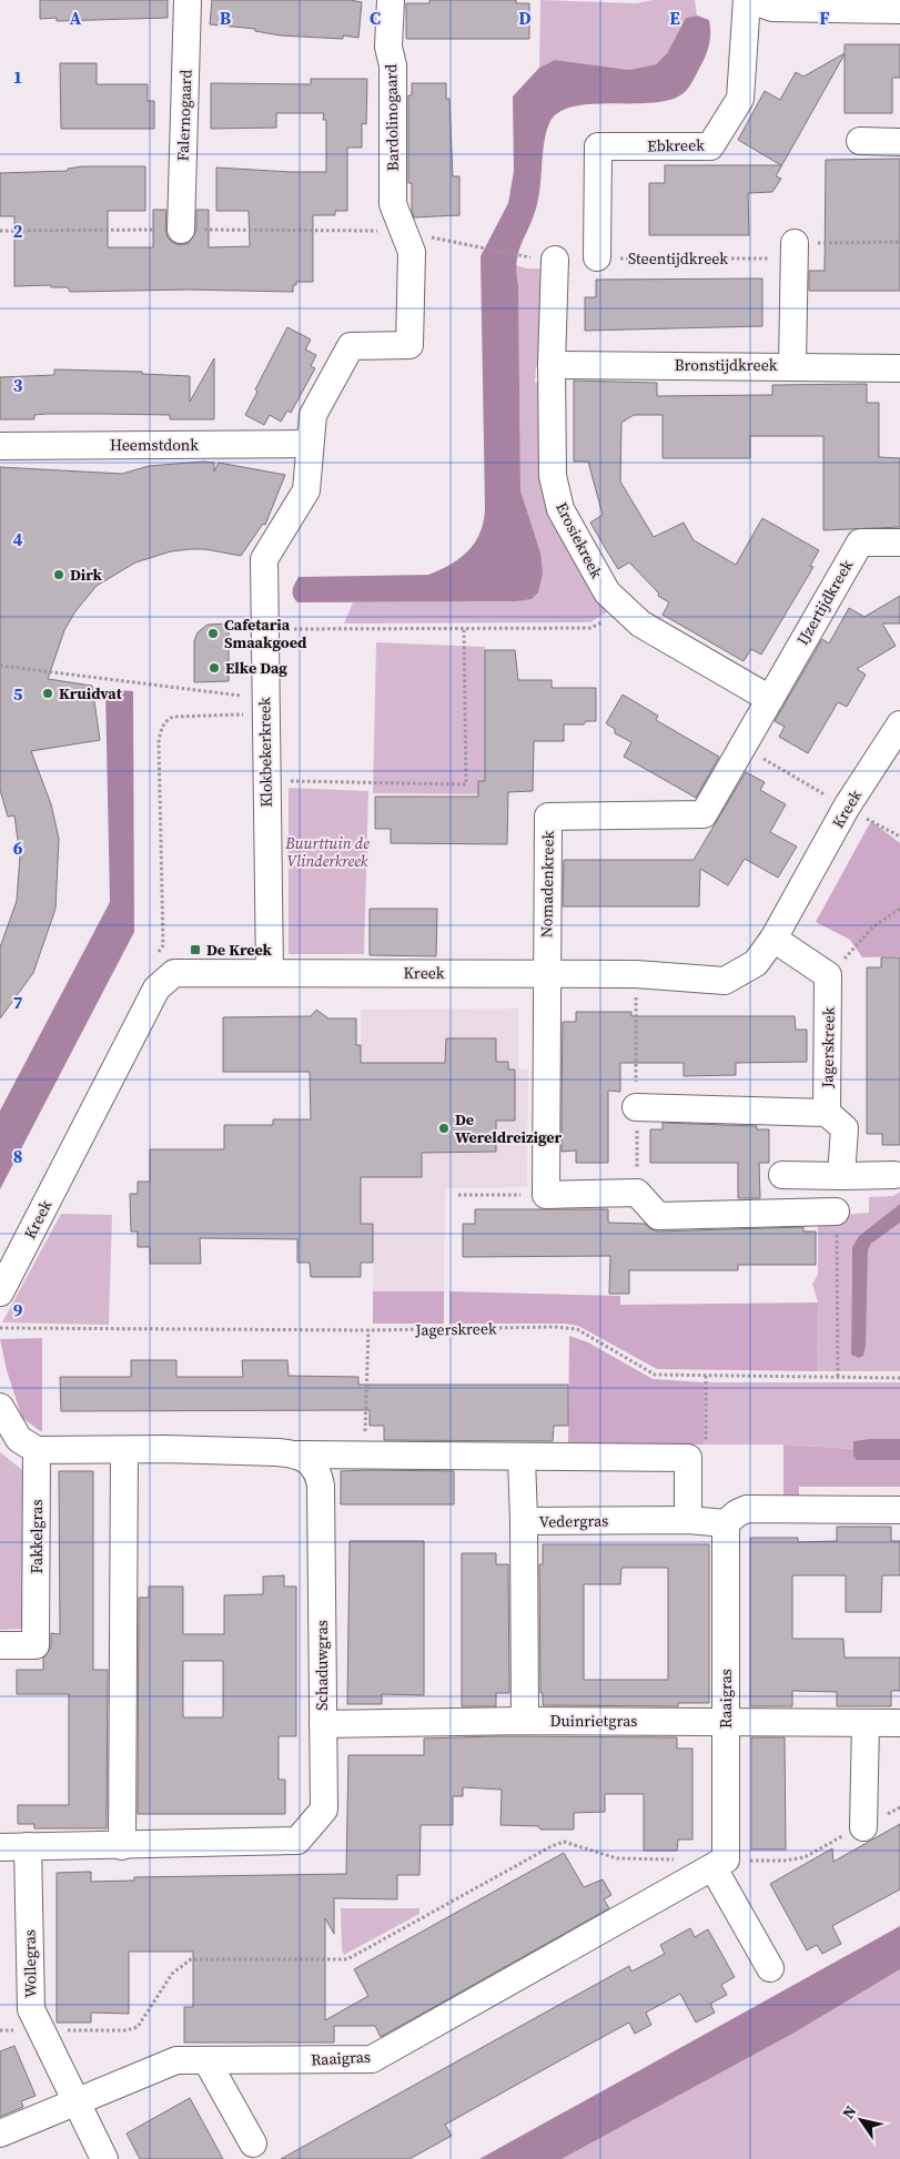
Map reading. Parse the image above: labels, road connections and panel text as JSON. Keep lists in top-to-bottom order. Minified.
{"streets":{"street":["Falernogaard","Bardolinogaard","Ebkreek","Bronstijdkreek","Heemstdonk","Erosiekreek","IJzertijdkreek","Klokbekerkreek","Kreek","Nomadenkreek","Jagerskreek","Vedergras","Fakkelgras","Schaduwgras","Raaigras","Duinrietgras","Wollegras"],"path":["Steentijdkreek"]},"crossings":[["Bardolinogaard","Heemstdonk"],["Bardolinogaard","Klokbekerkreek"],["Ebkreek","Steentijdkreek"],["Bronstijdkreek","Erosiekreek"],["Heemstdonk","Klokbekerkreek"],["Erosiekreek","IJzertijdkreek"],["Klokbekerkreek","Kreek"],["Kreek","Nomadenkreek"],["Vedergras","Raaigras"],["Schaduwgras","Duinrietgras"],["Schaduwgras","Wollegras"],["Raaigras","Duinrietgras"],["Raaigras","Wollegras"]],"parks":["Buurttuin de Vlinderkreek"],"places":{"other":["Dirk","Cafetaria Smaakgoed","Elke Dag","Kruidvat","De Wereldreiziger"],"transit":["De Kreek"]},"north":"top left","grid":{"columns":["A","B","C","D","E","F"],"rows":["1","2","3","4","5","6","7","8","9"]}}
